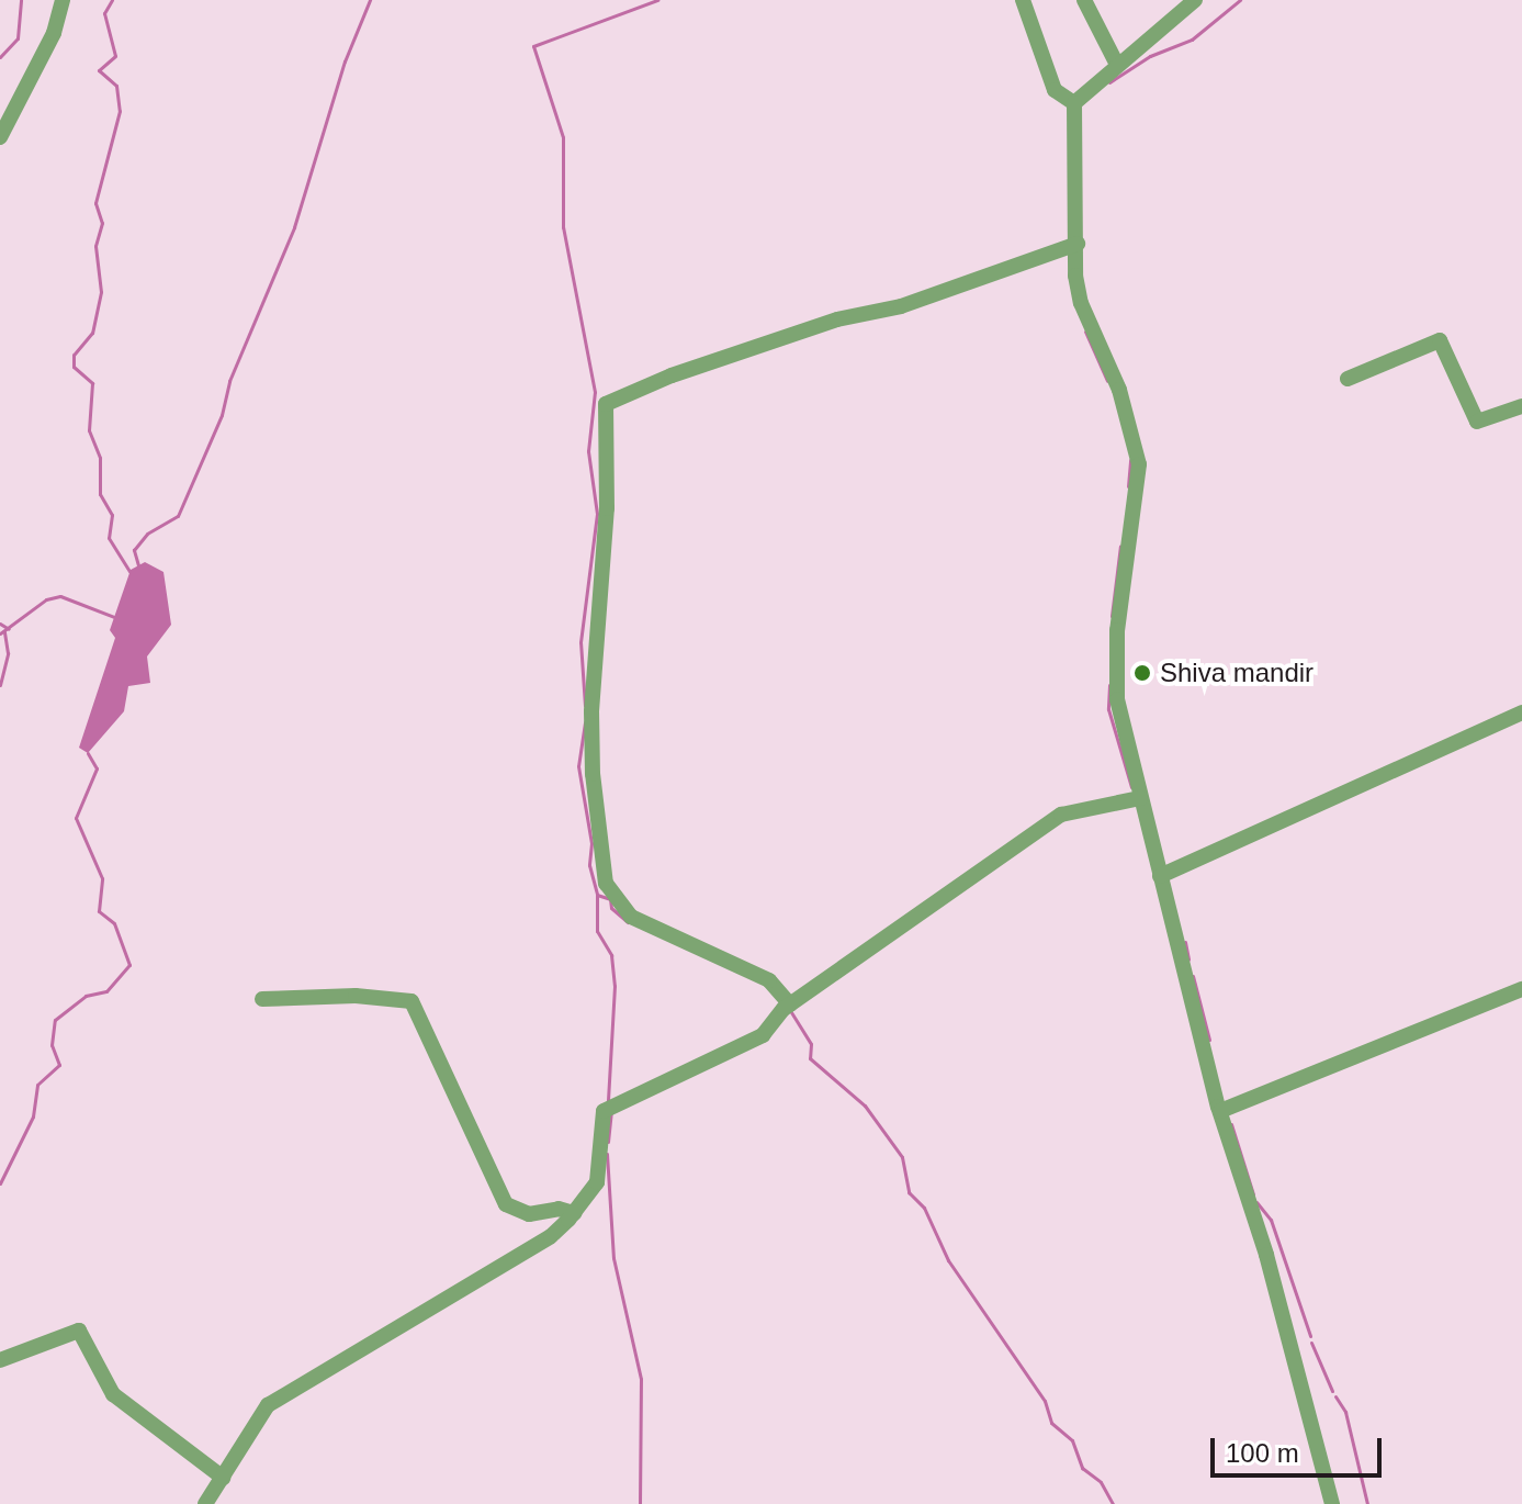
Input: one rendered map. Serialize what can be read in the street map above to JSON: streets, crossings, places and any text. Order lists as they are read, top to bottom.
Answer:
{
  "places": ["Shiva mandir"],
  "scale_bar": "100 m"
}
